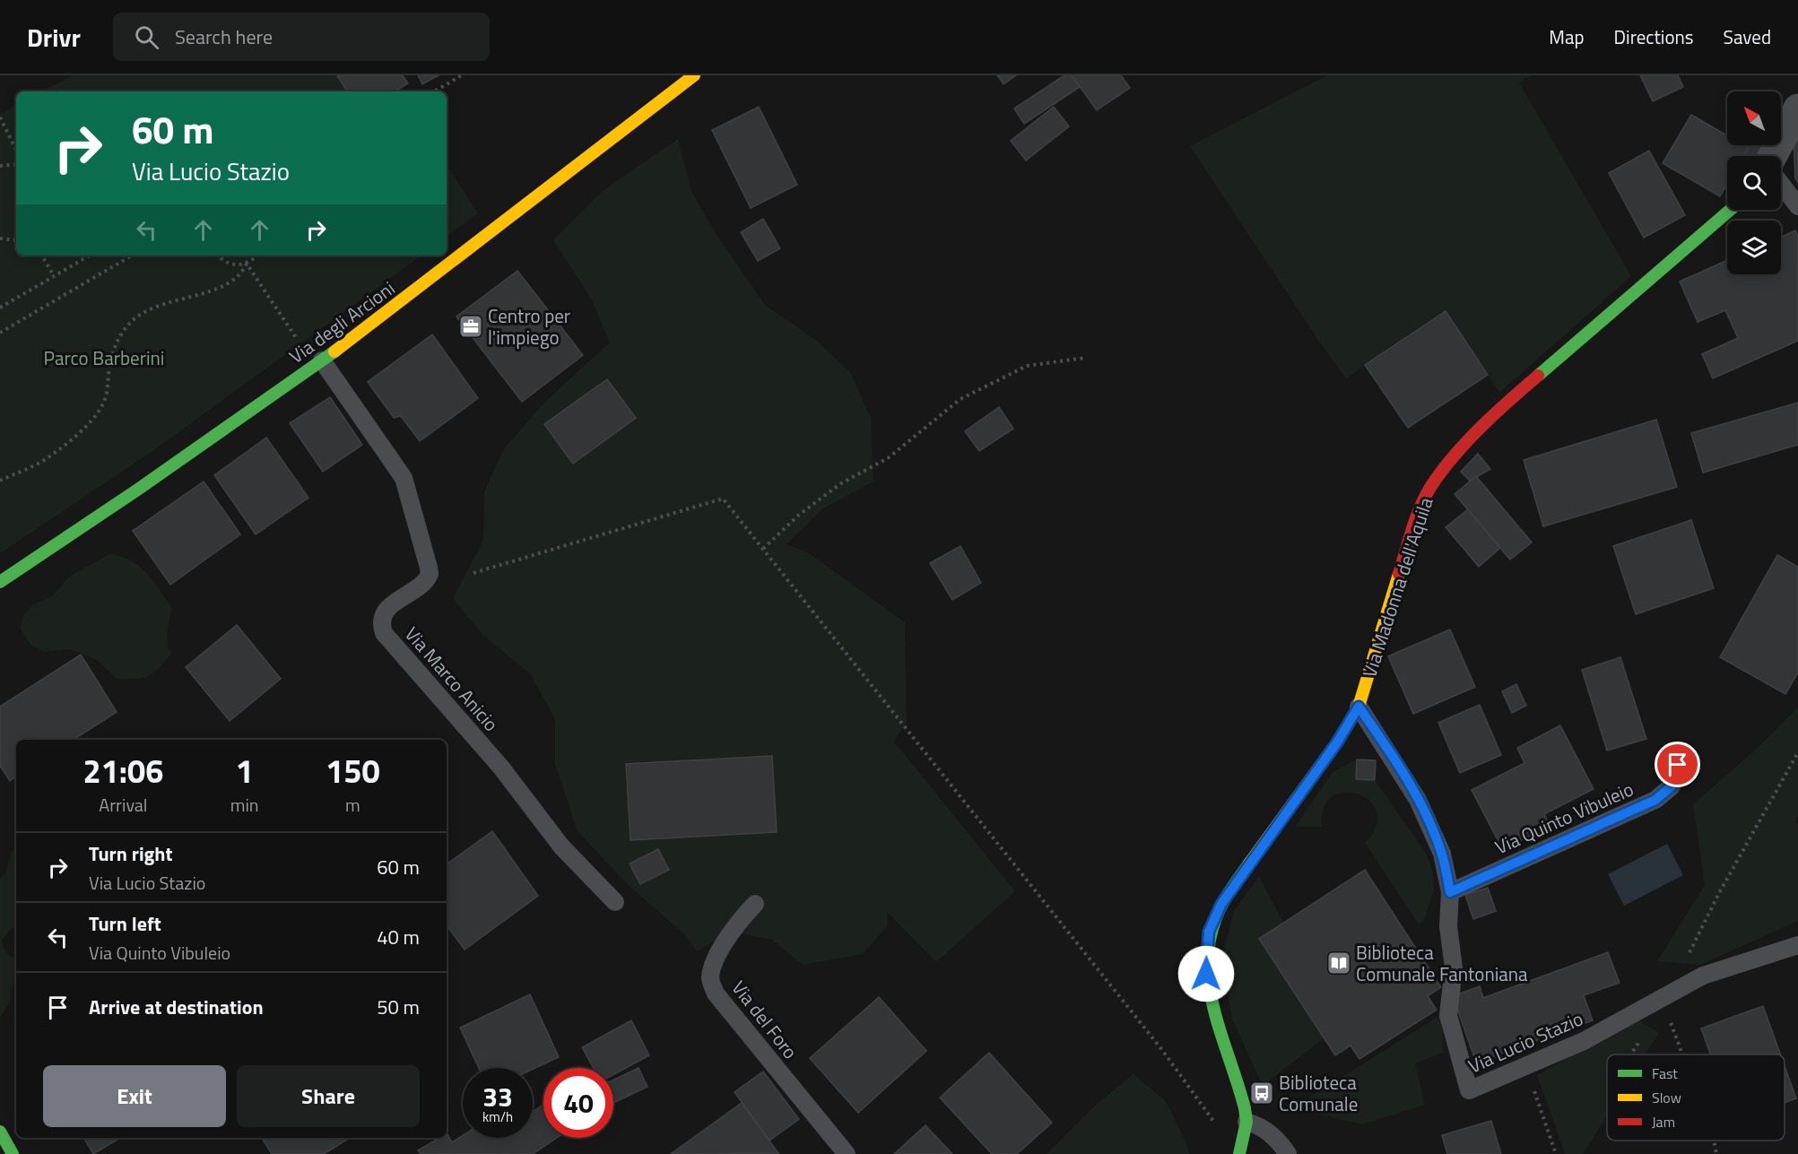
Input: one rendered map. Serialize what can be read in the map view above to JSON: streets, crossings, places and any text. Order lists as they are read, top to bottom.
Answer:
{
  "streets": {
    "street": ["Via degli Arcioni", "Via Madonna dell'Aquila"],
    "lane": [
      "Via Marco Anicio",
      "Via Quinto Vibuleio",
      "Via del Foro",
      "Via Lucio Stazio"
    ]
  },
  "crossings": [
    ["Via degli Arcioni", "Via Marco Anicio"],
    ["Via Madonna dell'Aquila", "Via Lucio Stazio"],
    ["Via Quinto Vibuleio", "Via Lucio Stazio"]
  ],
  "parks": ["Parco Barberini"],
  "places": {
    "office": ["Centro per l'impiego"],
    "library": ["Biblioteca Comunale Fantoniana"],
    "bus stop": ["Biblioteca Comunale"]
  },
  "legend": ["Fast", "Slow", "Jam"],
  "north": "top left",
  "page": {
    "header": "Drivr",
    "search": "Search here",
    "nav": ["Map", "Directions", "Saved"],
    "turn": ["60 m", "Via Lucio Stazio"],
    "eta": [
      "21:06",
      "Arrival",
      "1",
      "min",
      "150",
      "m"
    ],
    "list": [
      {
        "name": "Turn right",
        "note": "Via Lucio Stazio",
        "value": "60 m"
      },
      {
        "name": "Turn left",
        "note": "Via Quinto Vibuleio",
        "value": "40 m"
      },
      {
        "name": "Arrive at destination",
        "value": "50 m"
      }
    ],
    "buttons": ["Exit", "Share"],
    "speed": "33 km/h",
    "limit": "40"
  }
}
